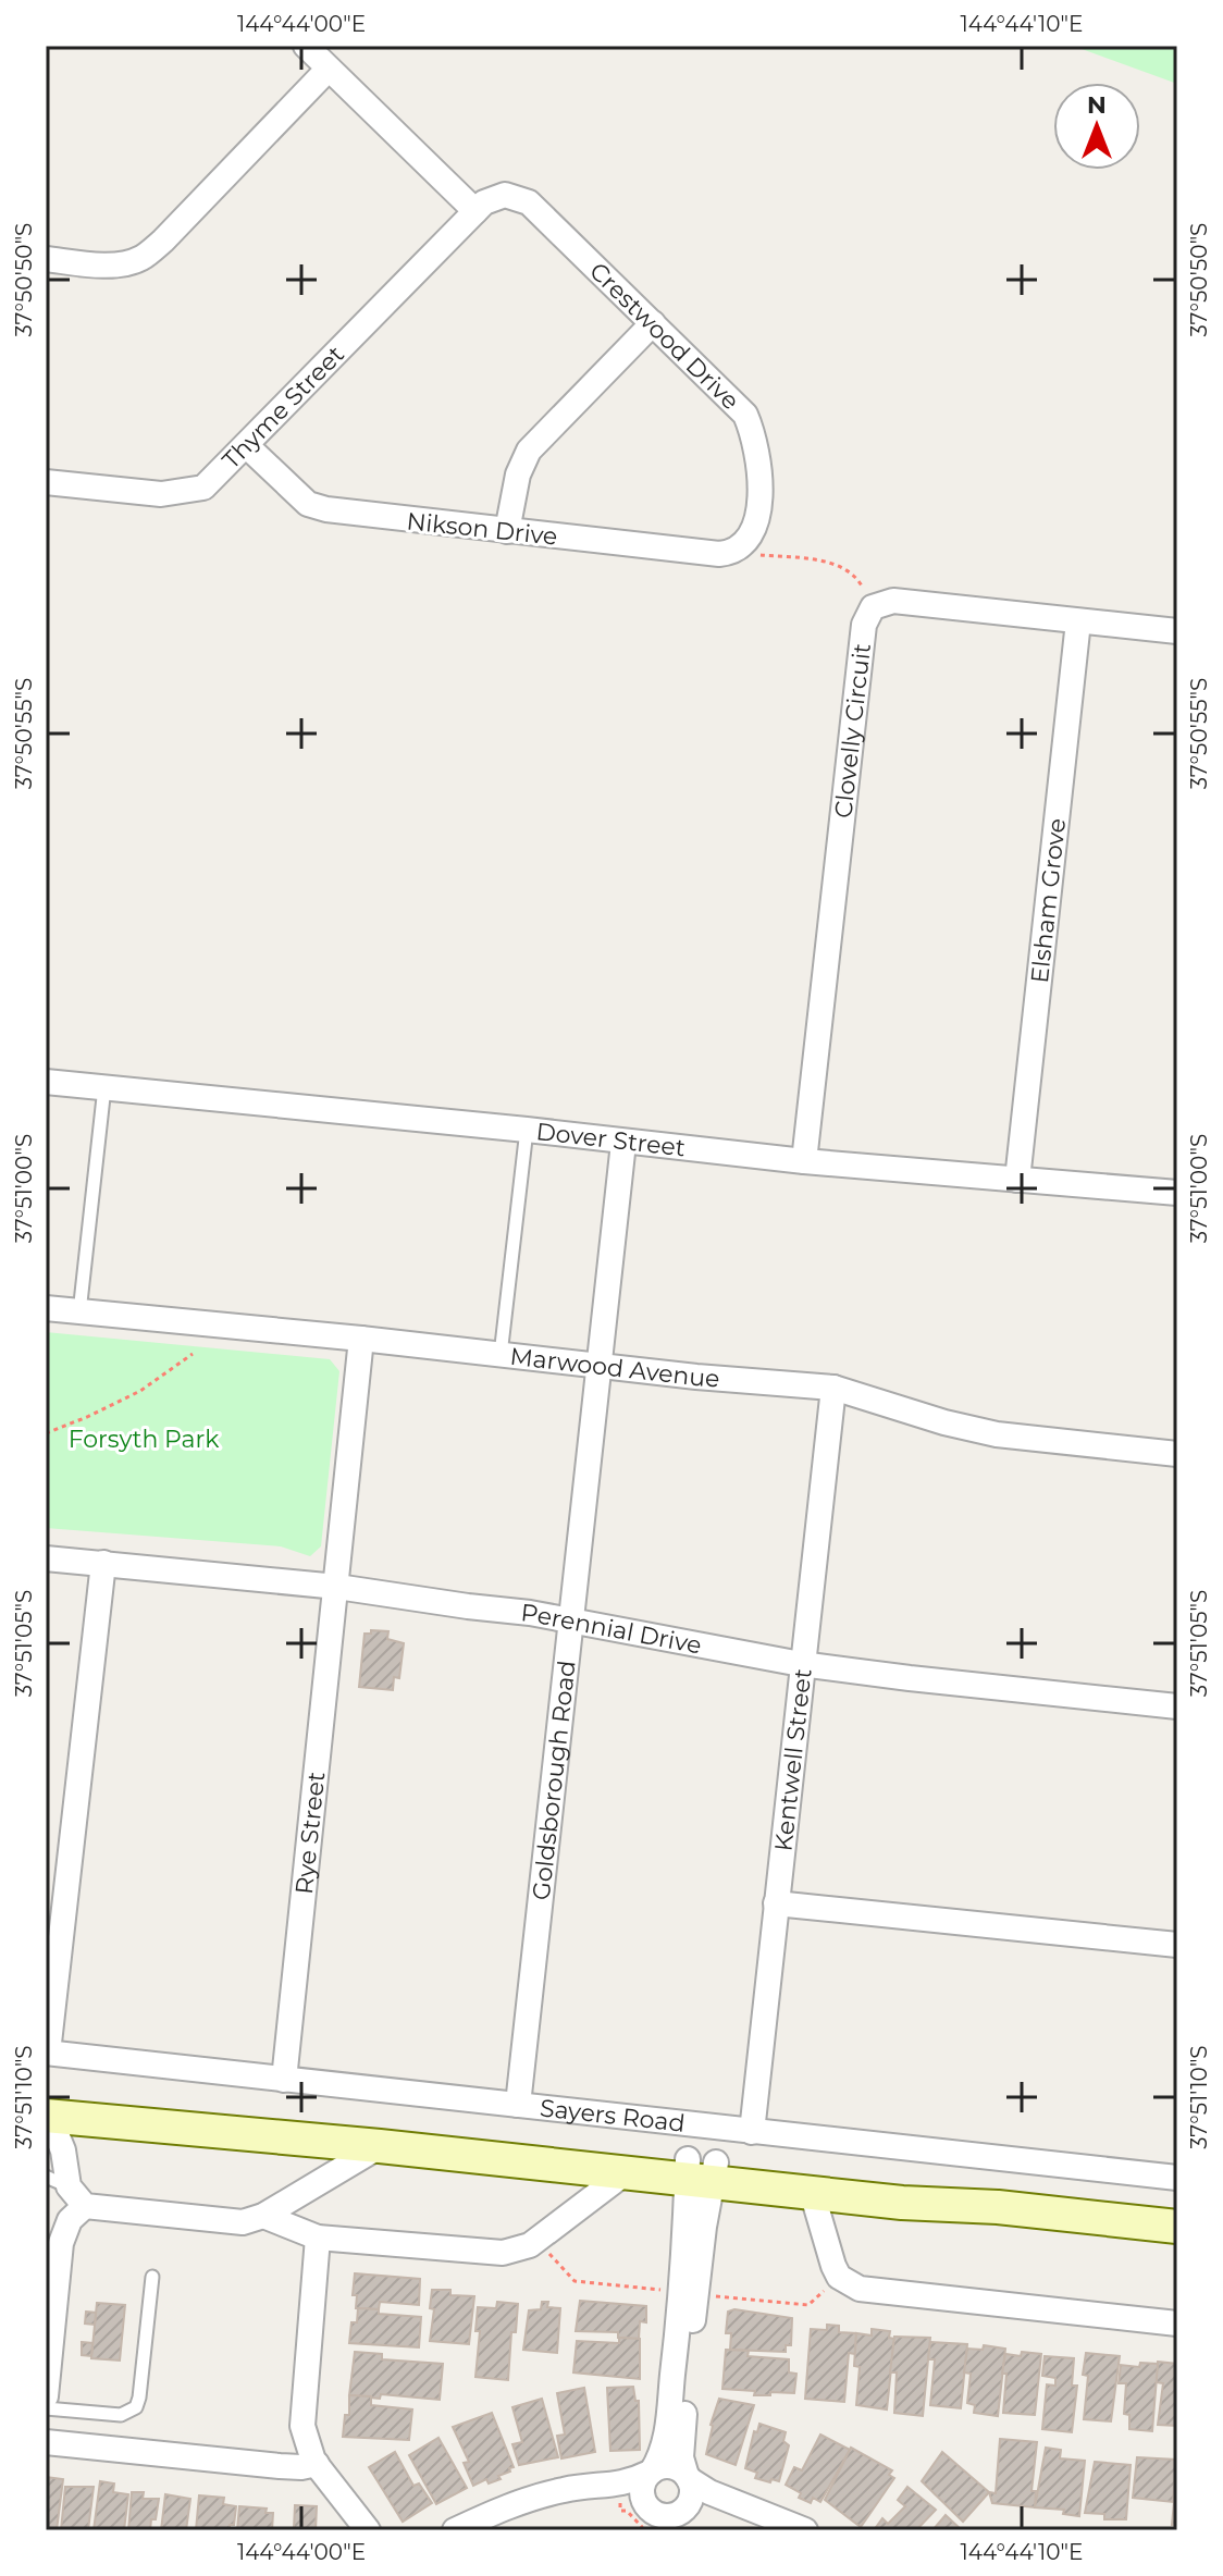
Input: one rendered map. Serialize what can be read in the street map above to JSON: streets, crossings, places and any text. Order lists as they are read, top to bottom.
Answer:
{
  "streets": {
    "main road": ["Sayers Road"],
    "street": [
      "Crestwood Drive",
      "Thyme Street",
      "Nikson Drive",
      "Clovelly Circuit",
      "Elsham Grove",
      "Dover Street",
      "Marwood Avenue",
      "Perennial Drive",
      "Kentwell Street",
      "Goldsborough Road",
      "Rye Street"
    ]
  },
  "crossings": [
    ["Crestwood Drive", "Thyme Street"],
    ["Crestwood Drive", "Nikson Drive"],
    ["Thyme Street", "Nikson Drive"],
    ["Clovelly Circuit", "Dover Street"],
    ["Elsham Grove", "Dover Street"],
    ["Dover Street", "Goldsborough Road"],
    ["Marwood Avenue", "Kentwell Street"],
    ["Marwood Avenue", "Goldsborough Road"],
    ["Marwood Avenue", "Rye Street"],
    ["Perennial Drive", "Kentwell Street"],
    ["Perennial Drive", "Goldsborough Road"],
    ["Perennial Drive", "Rye Street"],
    ["Kentwell Street", "Sayers Road"],
    ["Goldsborough Road", "Sayers Road"],
    ["Rye Street", "Sayers Road"]
  ],
  "parks": ["Forsyth Park"],
  "north": "top",
  "coordinates": [
    "144°44'00\"E",
    "144°44'10\"E",
    "37°50'50\"S",
    "37°50'55\"S",
    "37°51'00\"S",
    "37°51'05\"S",
    "37°51'10\"S"
  ]
}
